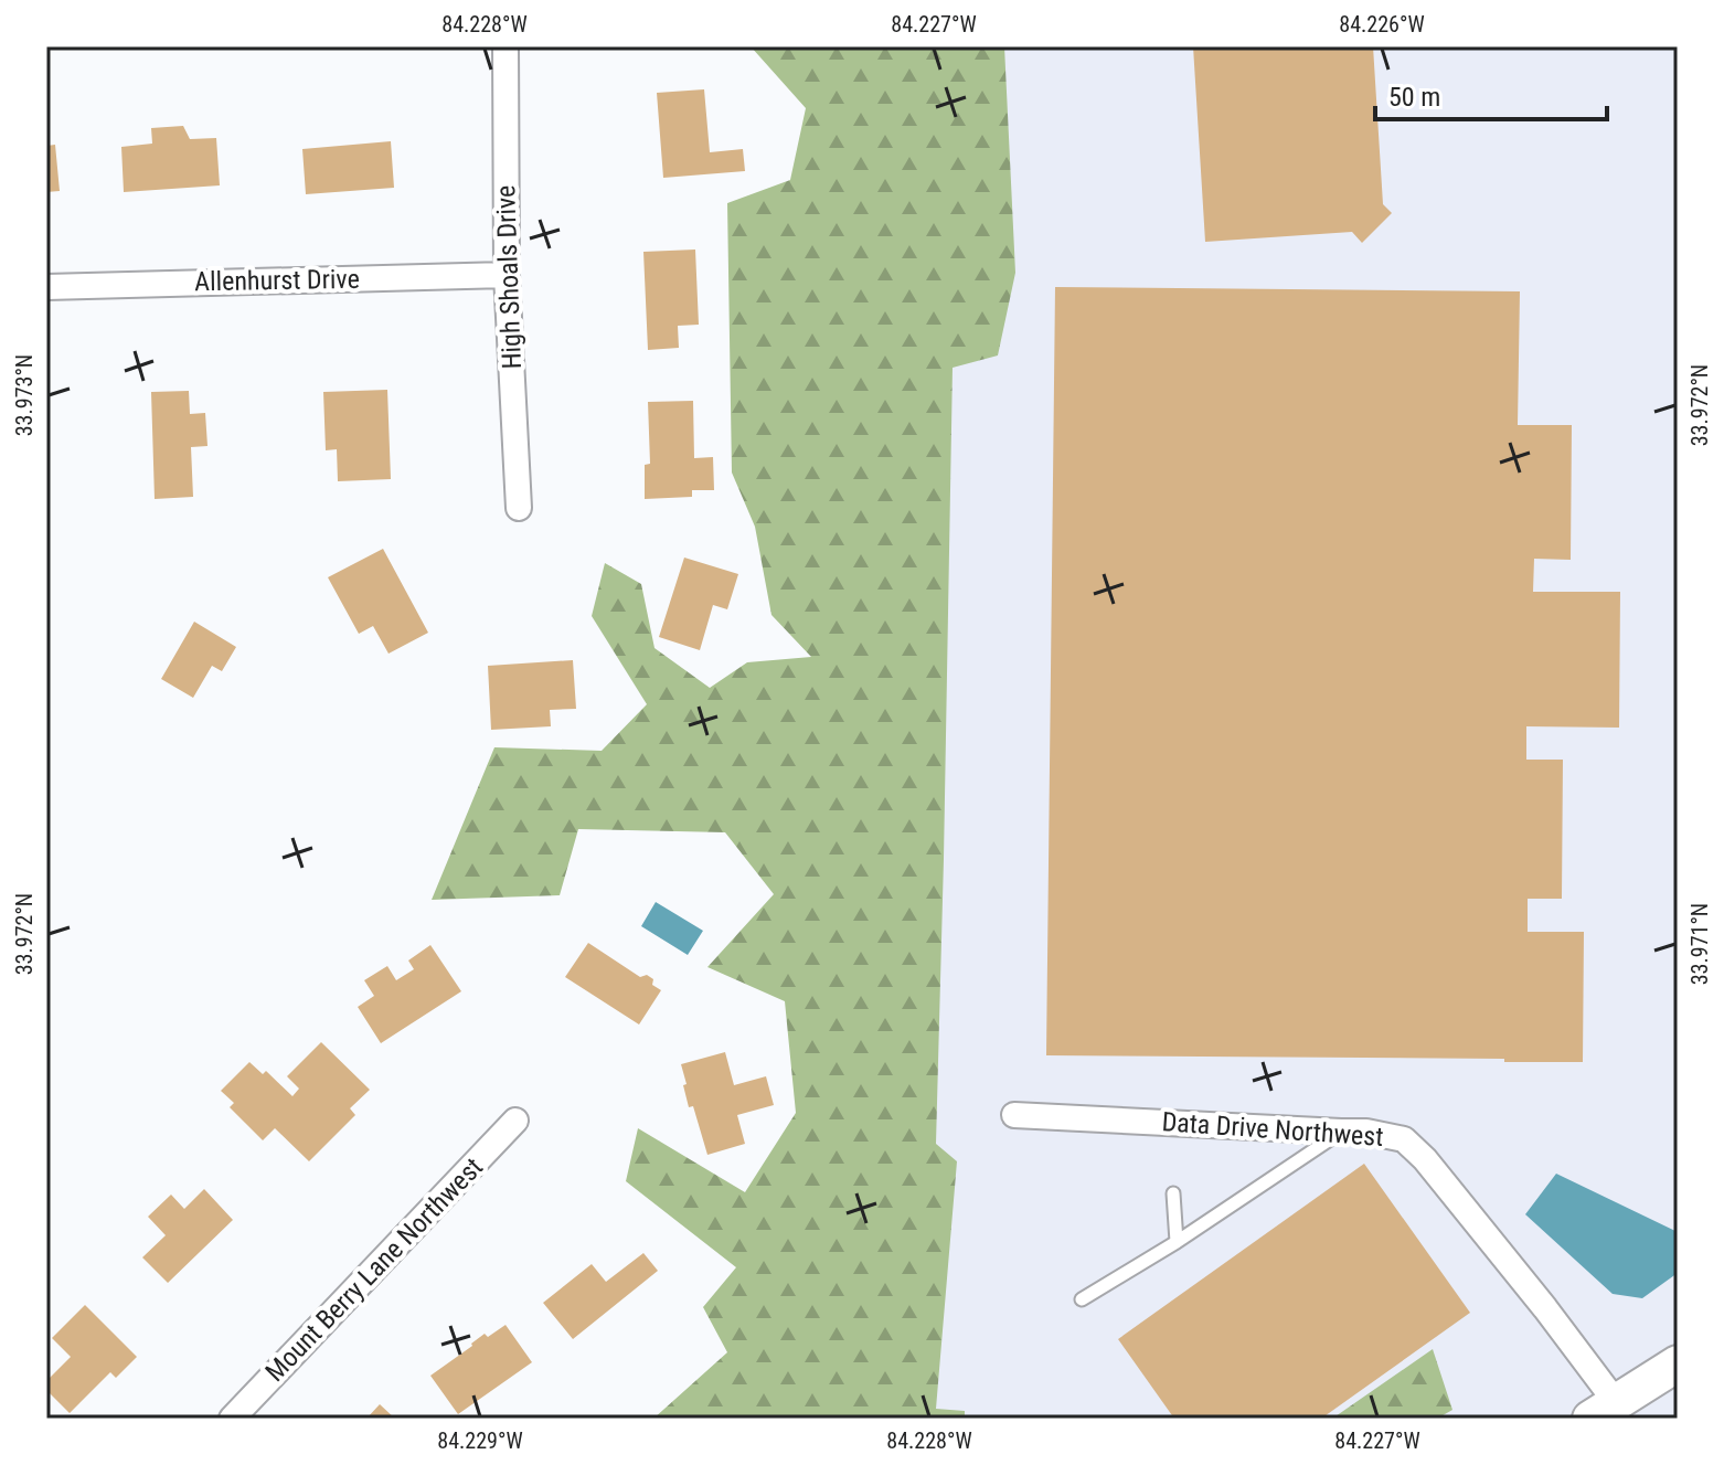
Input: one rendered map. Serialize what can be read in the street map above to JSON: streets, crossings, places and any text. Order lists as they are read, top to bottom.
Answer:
{
  "streets": {
    "street": [
      "High Shoals Drive",
      "Allenhurst Drive",
      "Data Drive Northwest",
      "Mount Berry Lane Northwest"
    ]
  },
  "crossings": [
    ["High Shoals Drive", "Allenhurst Drive"]
  ],
  "scale_bar": "50 m",
  "coordinates": [
    "84.228°W",
    "84.227°W",
    "84.226°W",
    "33.973°N",
    "33.972°N",
    "33.971°N",
    "84.229°W"
  ]
}
